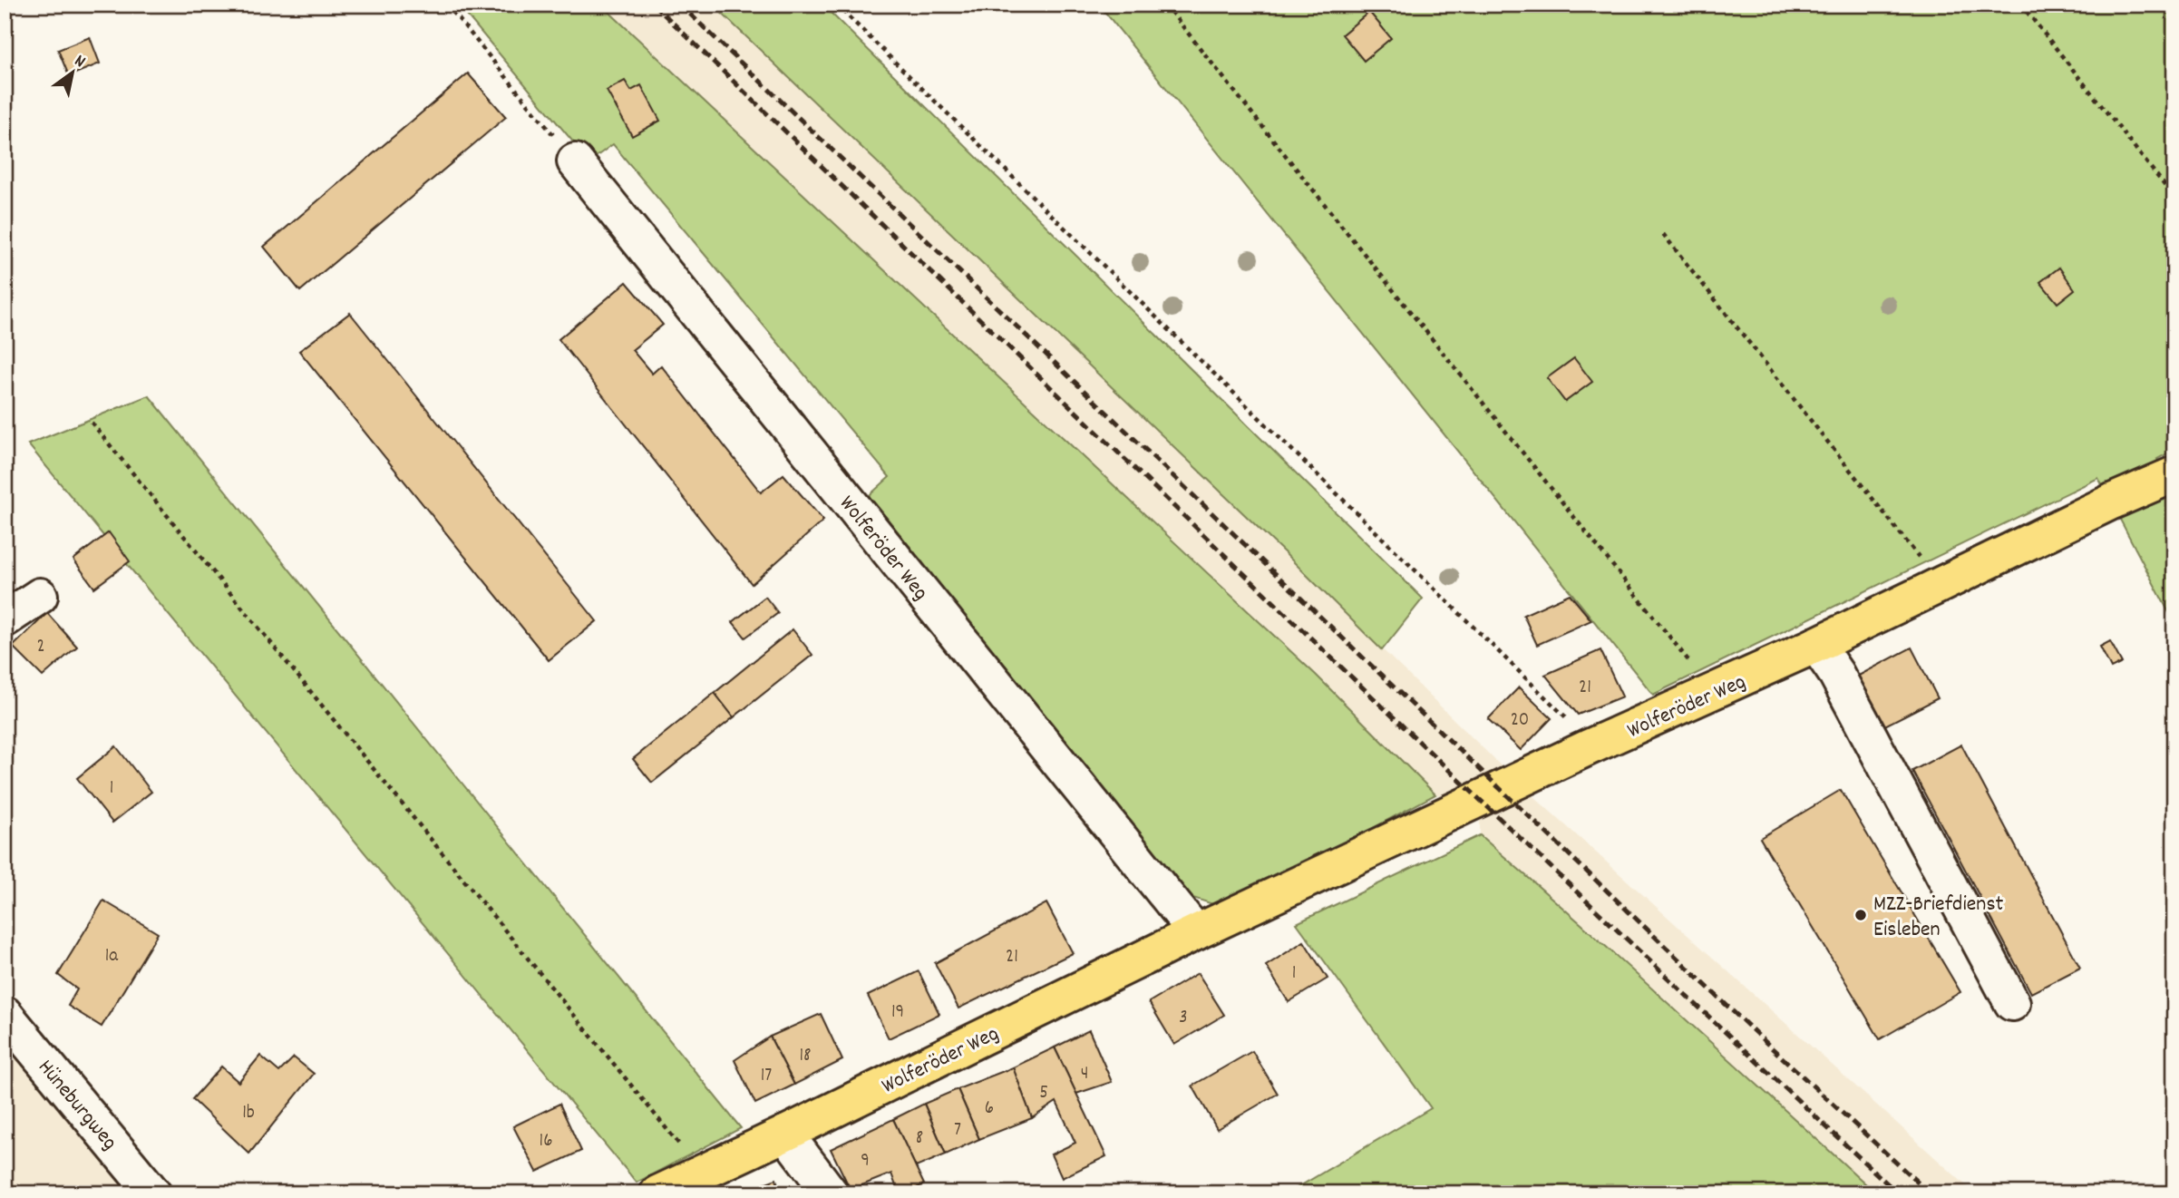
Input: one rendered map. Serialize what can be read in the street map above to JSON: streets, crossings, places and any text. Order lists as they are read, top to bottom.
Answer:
{
  "streets": {
    "main road": ["Wolferöder Weg"],
    "street": ["Hüneburgweg"]
  },
  "places": ["MZZ-Briefdienst Eisleben"],
  "house_numbers": [
    "2",
    "21",
    "20",
    "1",
    "1a",
    "21",
    "1",
    "19",
    "3",
    "18",
    "4",
    "17",
    "5",
    "6",
    "1b",
    "7",
    "8",
    "16",
    "9"
  ],
  "north": "top right"
}
